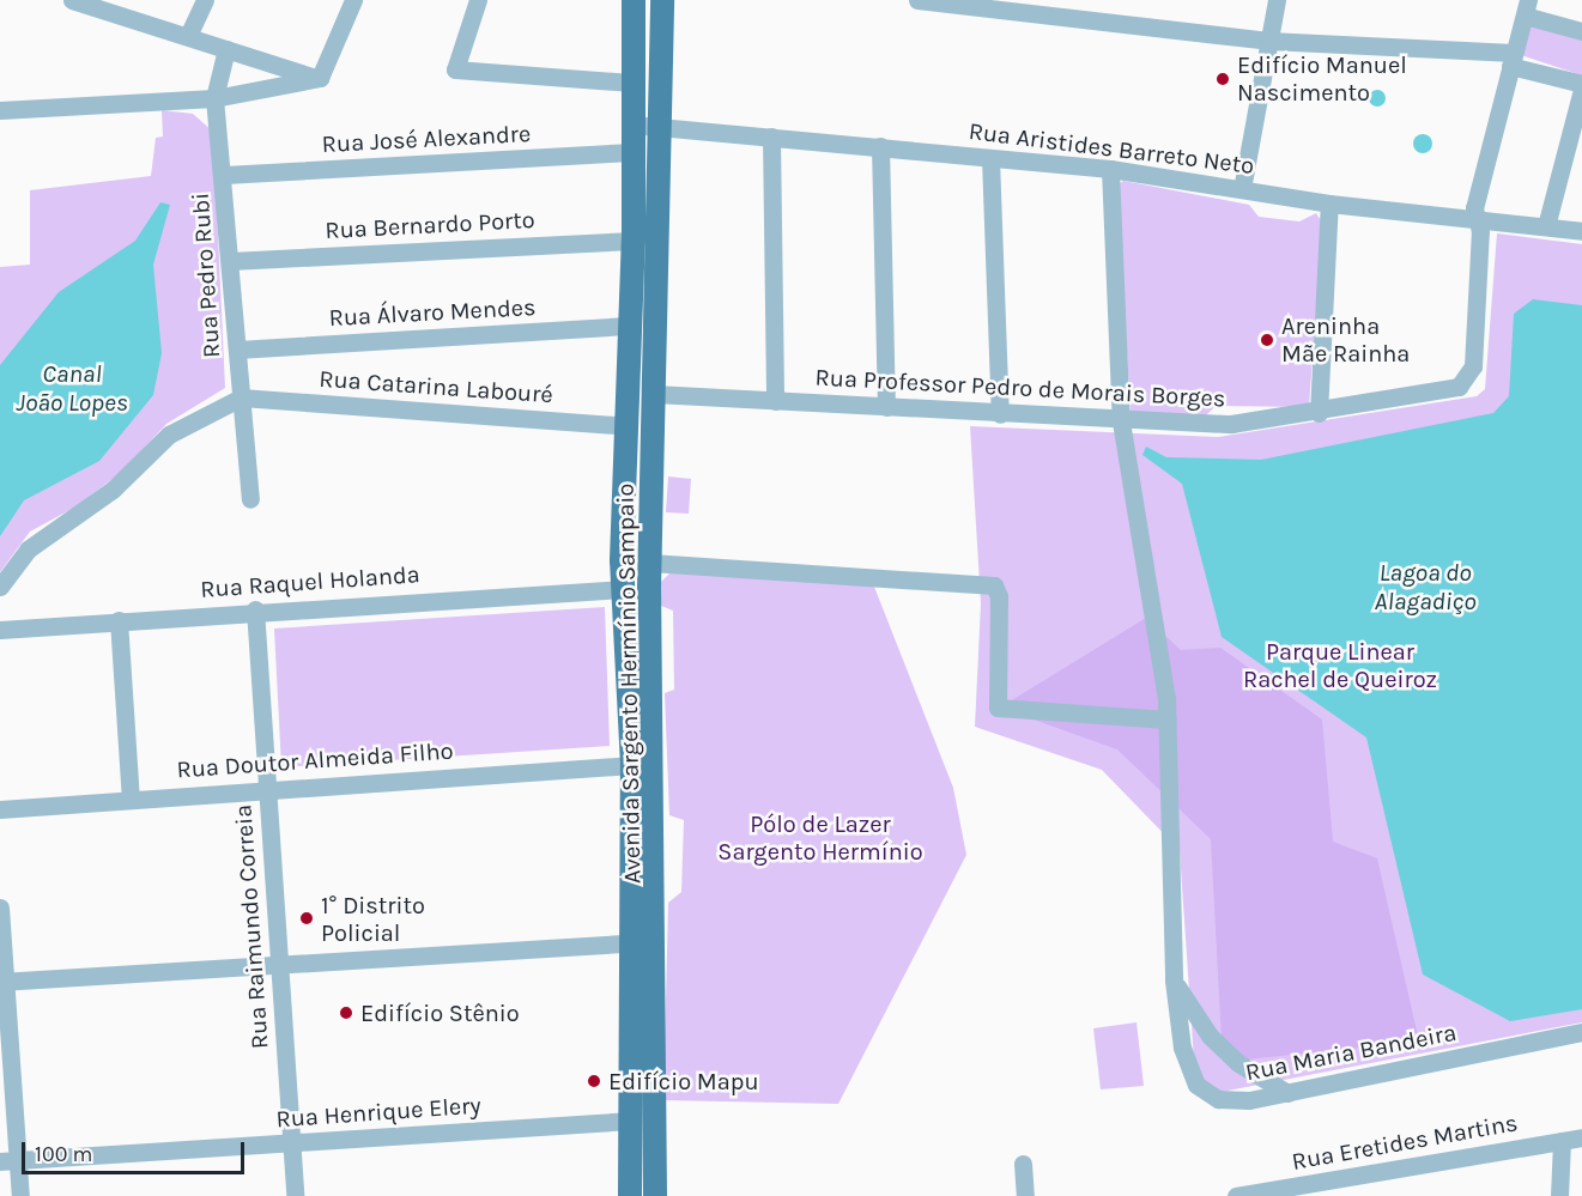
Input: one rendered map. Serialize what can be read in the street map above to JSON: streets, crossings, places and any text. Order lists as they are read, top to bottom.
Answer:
{
  "streets": {
    "main road": ["Avenida Sargento Hermínio Sampaio"],
    "street": [
      "Rua José Alexandre",
      "Rua Aristides Barreto Neto",
      "Rua Bernardo Porto",
      "Rua Pedro Rubi",
      "Rua Álvaro Mendes",
      "Rua Catarina Labouré",
      "Rua Professor Pedro de Morais Borges",
      "Rua Raquel Holanda",
      "Rua Doutor Almeida Filho",
      "Rua Raimundo Correia",
      "Rua Maria Bandeira",
      "Rua Henrique Elery",
      "Rua Eretides Martins"
    ]
  },
  "crossings": [
    ["Rua José Alexandre", "Rua Pedro Rubi"],
    ["Rua José Alexandre", "Avenida Sargento Hermínio Sampaio"],
    ["Rua Aristides Barreto Neto", "Rua Professor Pedro de Morais Borges"],
    ["Rua Aristides Barreto Neto", "Avenida Sargento Hermínio Sampaio"],
    ["Rua Aristides Barreto Neto", "Rua Maria Bandeira"],
    ["Rua Bernardo Porto", "Rua Pedro Rubi"],
    ["Rua Bernardo Porto", "Avenida Sargento Hermínio Sampaio"],
    ["Rua Pedro Rubi", "Rua Álvaro Mendes"],
    ["Rua Pedro Rubi", "Rua Catarina Labouré"],
    ["Rua Álvaro Mendes", "Avenida Sargento Hermínio Sampaio"],
    ["Rua Catarina Labouré", "Avenida Sargento Hermínio Sampaio"],
    ["Rua Professor Pedro de Morais Borges", "Avenida Sargento Hermínio Sampaio"],
    ["Rua Professor Pedro de Morais Borges", "Rua Maria Bandeira"],
    ["Rua Raquel Holanda", "Avenida Sargento Hermínio Sampaio"],
    ["Rua Raquel Holanda", "Rua Raimundo Correia"],
    ["Avenida Sargento Hermínio Sampaio", "Rua Doutor Almeida Filho"],
    ["Avenida Sargento Hermínio Sampaio", "Rua Henrique Elery"],
    ["Rua Doutor Almeida Filho", "Rua Raimundo Correia"],
    ["Rua Raimundo Correia", "Rua Henrique Elery"]
  ],
  "water": ["Canal João Lopes", "Lagoa do Alagadiço"],
  "parks": ["Parque Linear Rachel de Queiroz", "Pólo de Lazer Sargento Hermínio"],
  "places": [
    "Edifício Manuel Nascimento",
    "Areninha Mãe Rainha",
    "1° Distrito Policial",
    "Edifício Stênio",
    "Edifício Mapu"
  ],
  "scale_bar": "100 m"
}
